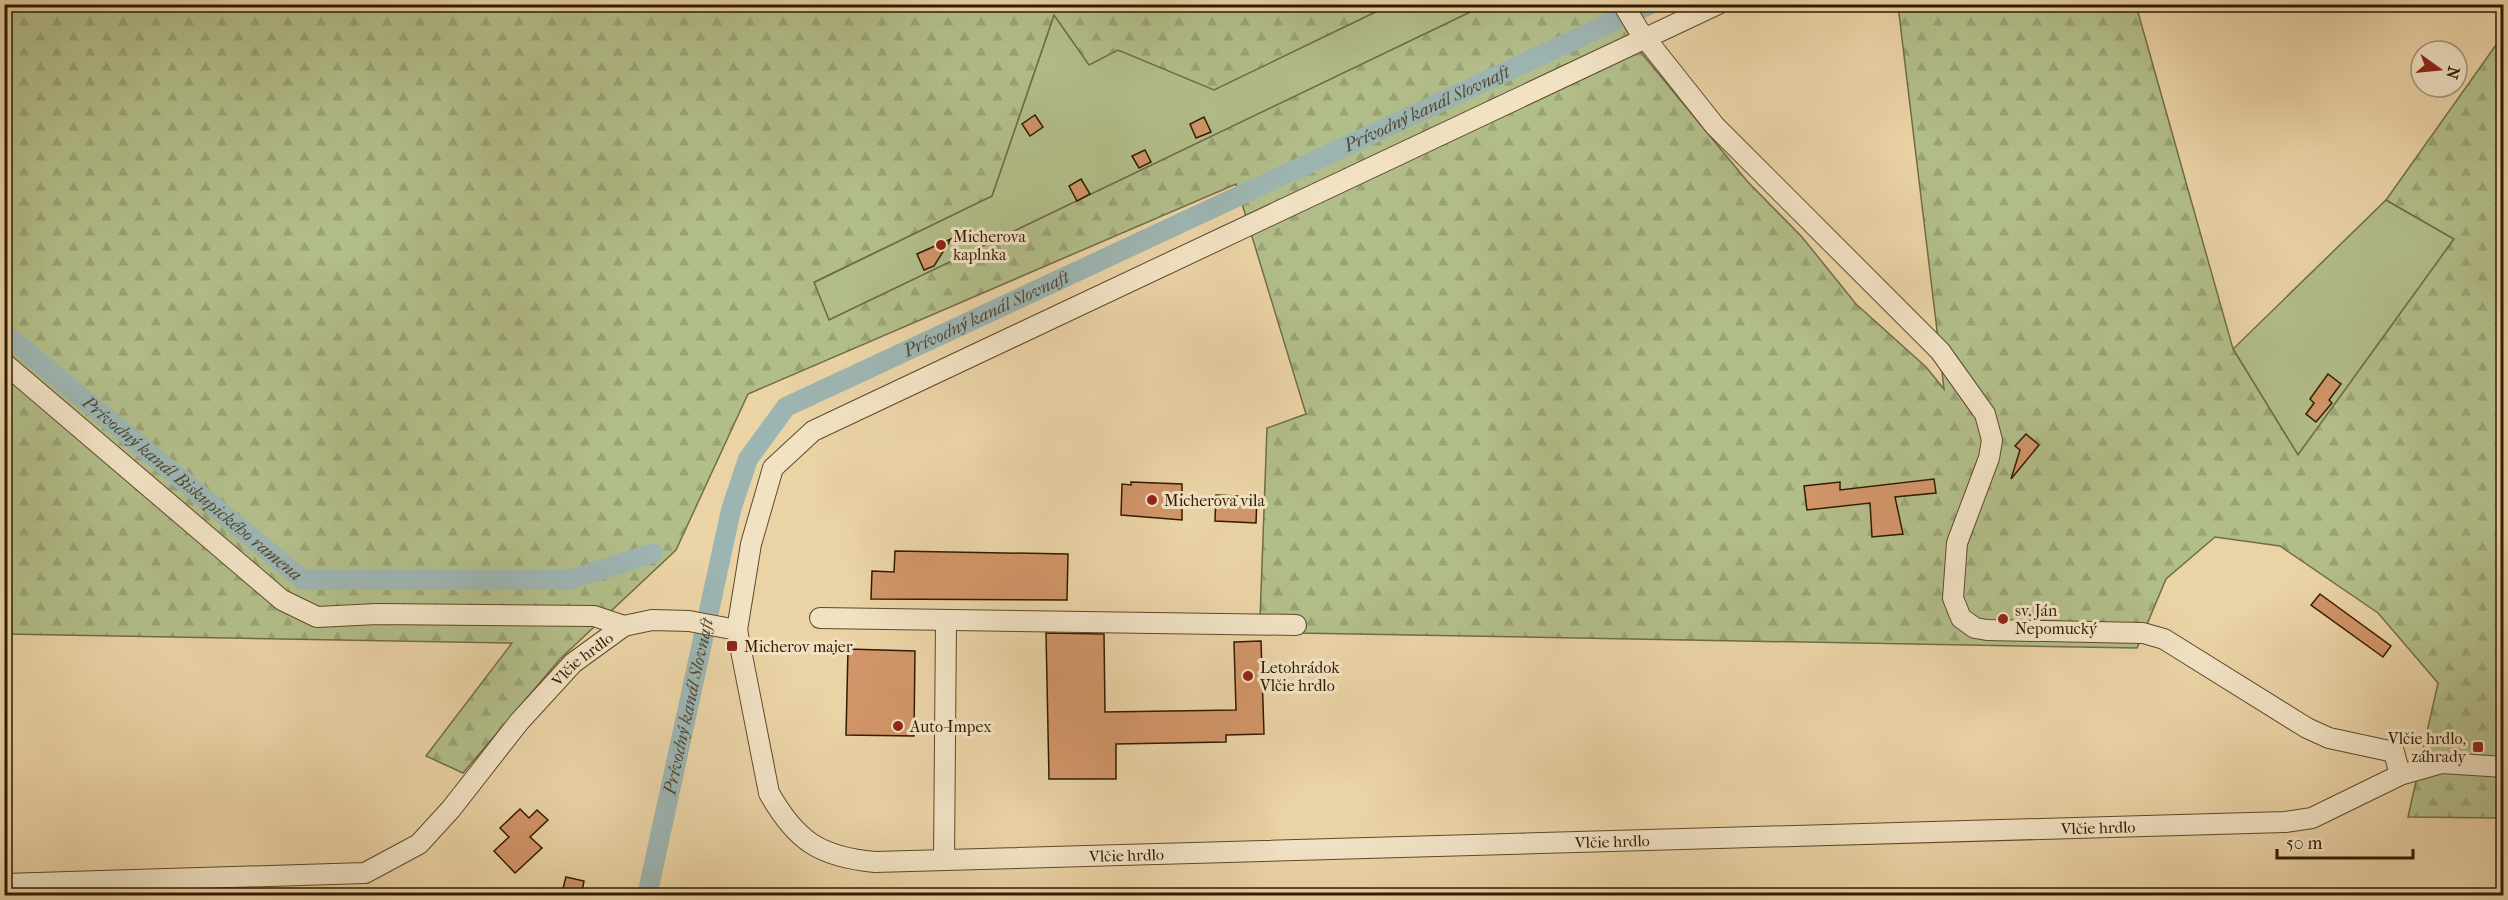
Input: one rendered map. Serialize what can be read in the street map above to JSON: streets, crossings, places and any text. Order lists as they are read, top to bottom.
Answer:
{
  "streets": {
    "street": ["Vlčie hrdlo"]
  },
  "water": ["Prívodný kanál Slovnaft", "Prívodný kanál Biskupického ramena"],
  "places": {
    "other": [
      "Micherova kaplnka",
      "Micherova vila",
      "sv. Ján Nepomucký",
      "Letohrádok Vlčie hrdlo",
      "Auto-Impex"
    ],
    "transit": ["Micherov majer", "Vlčie hrdlo, záhrady"]
  },
  "scale_bar": "50 m",
  "north": "right"
}
